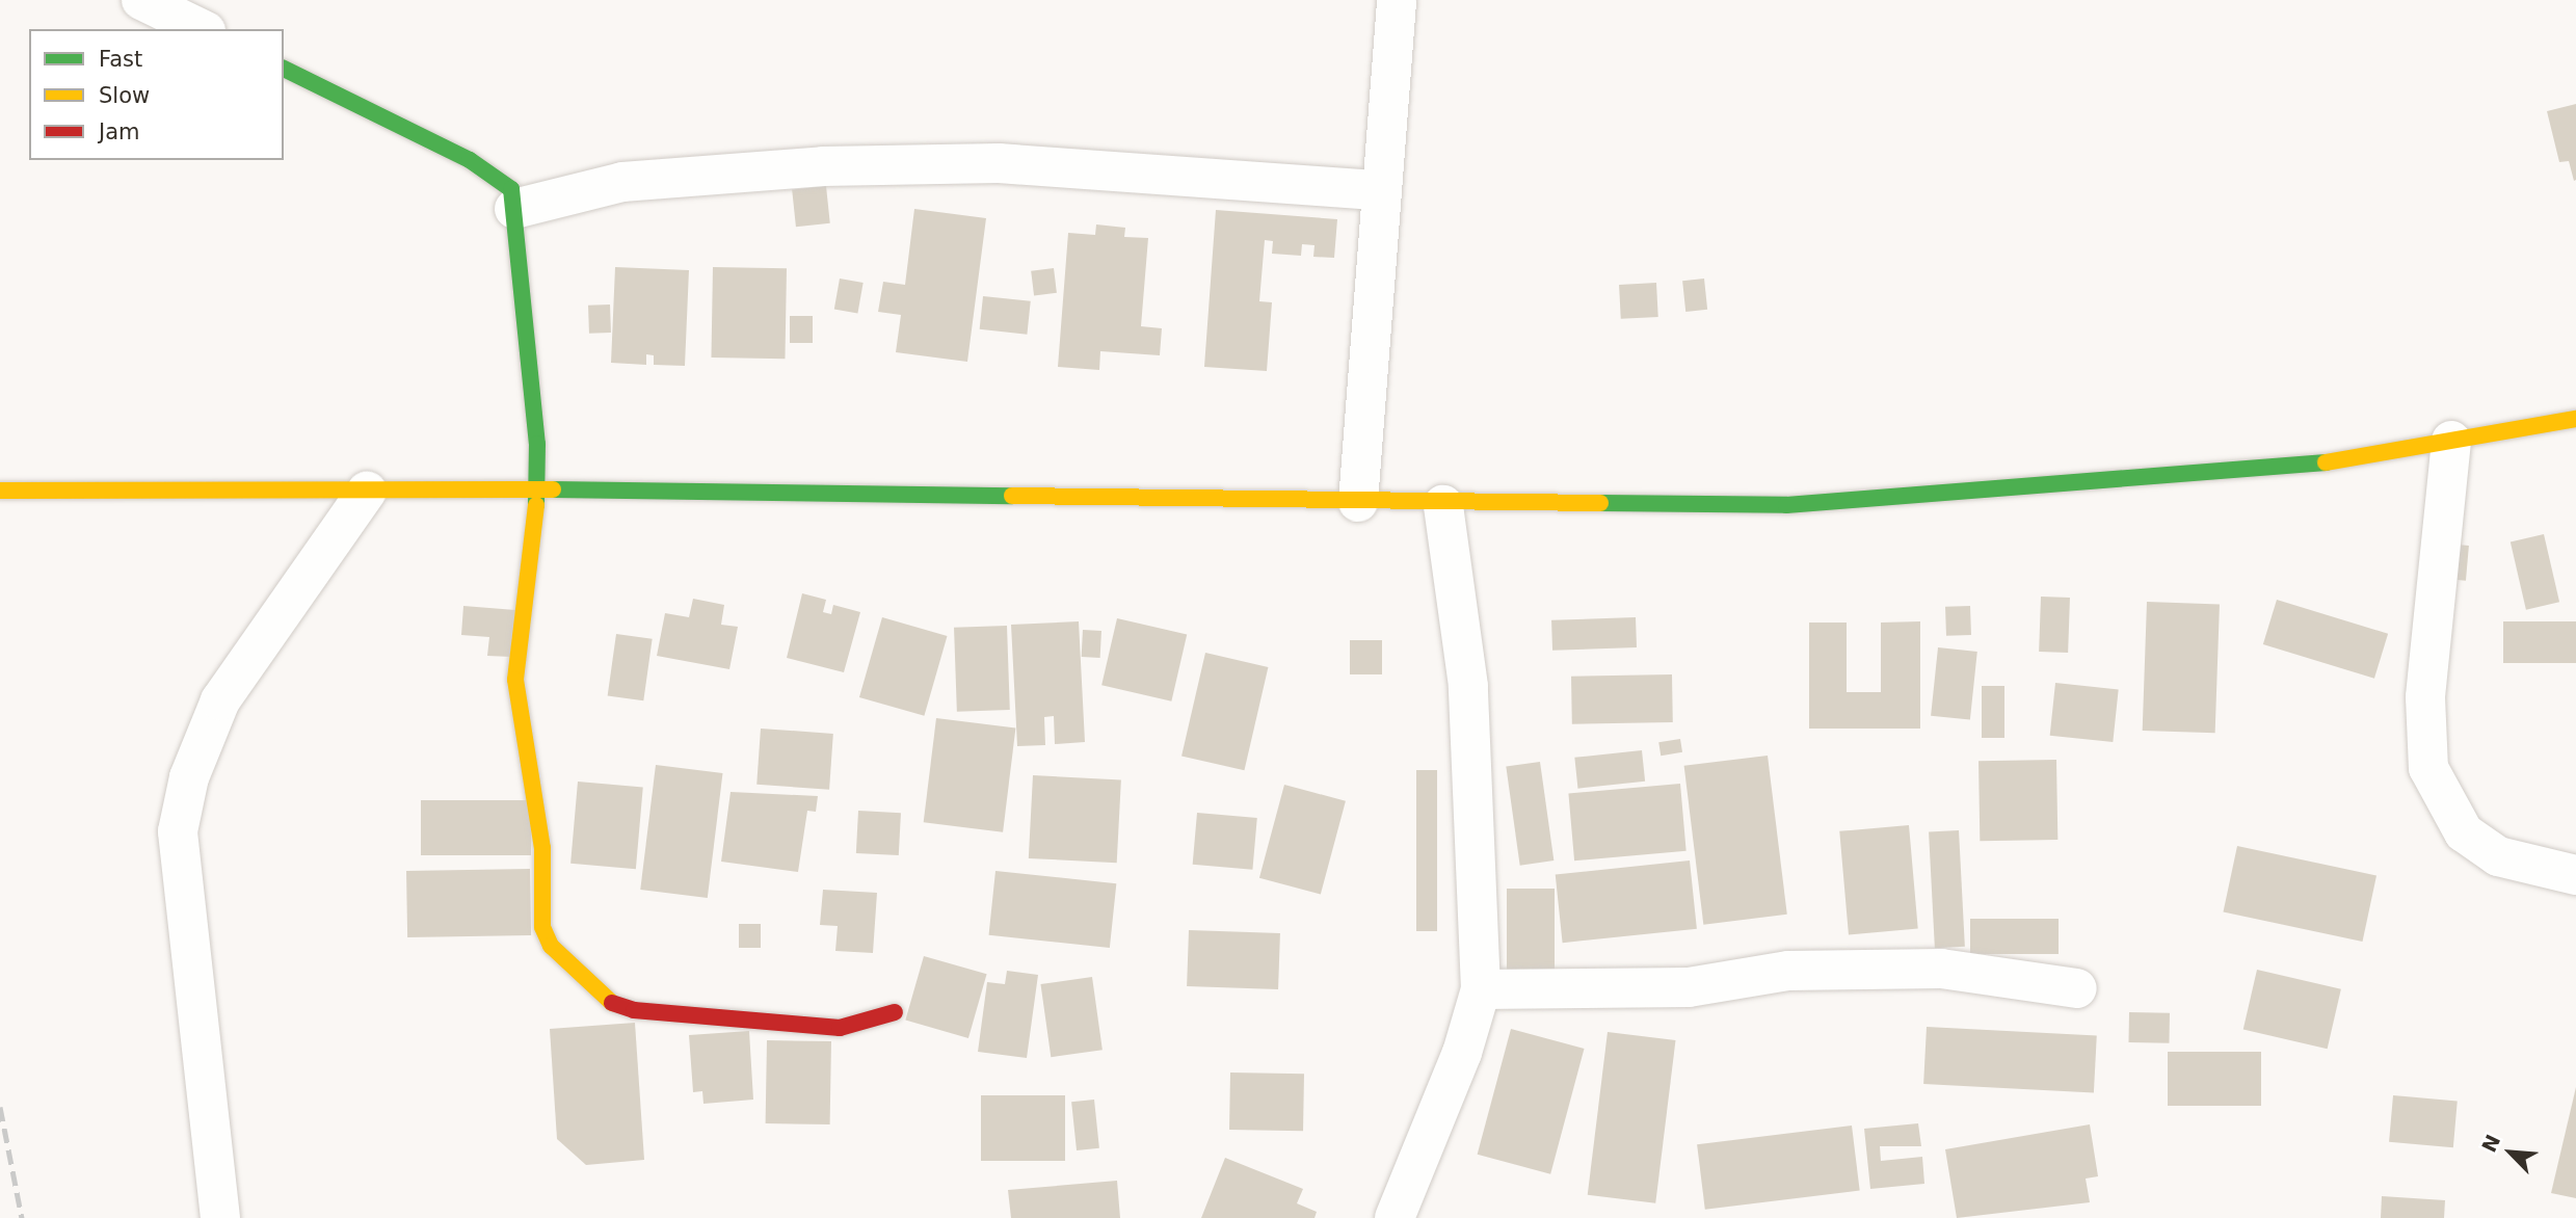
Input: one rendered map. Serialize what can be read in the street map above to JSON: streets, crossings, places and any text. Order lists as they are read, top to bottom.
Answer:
{
  "legend": ["Fast", "Slow", "Jam"],
  "north": "top left"
}
